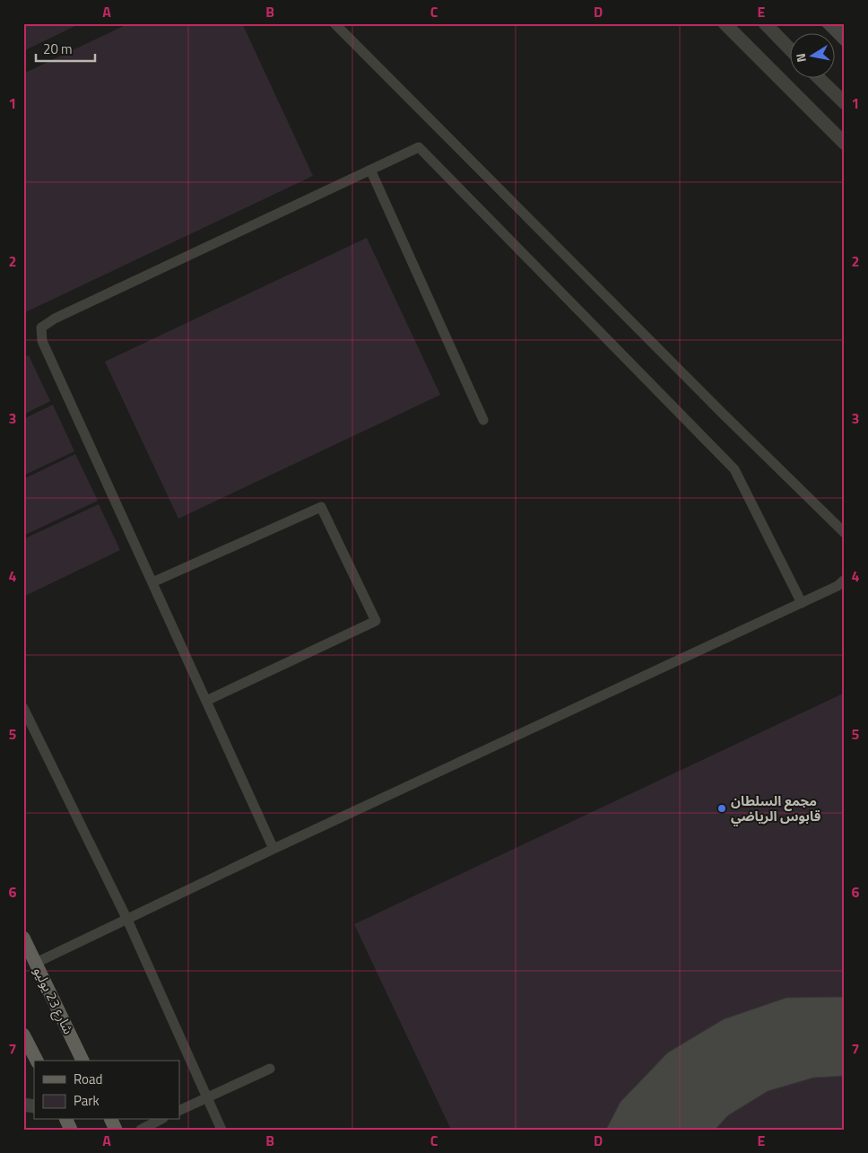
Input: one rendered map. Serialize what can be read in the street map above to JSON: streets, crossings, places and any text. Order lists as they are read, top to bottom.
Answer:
{
  "streets": {
    "main road": ["شارع 23 يوليو"]
  },
  "places": ["مجمع السلطان قابوس الرياضي"],
  "legend": ["Road", "Park"],
  "scale_bar": "20 m",
  "north": "left",
  "grid": {
    "columns": [
      "A",
      "B",
      "C",
      "D",
      "E"
    ],
    "rows": [
      "1",
      "2",
      "3",
      "4",
      "5",
      "6",
      "7"
    ]
  }
}
